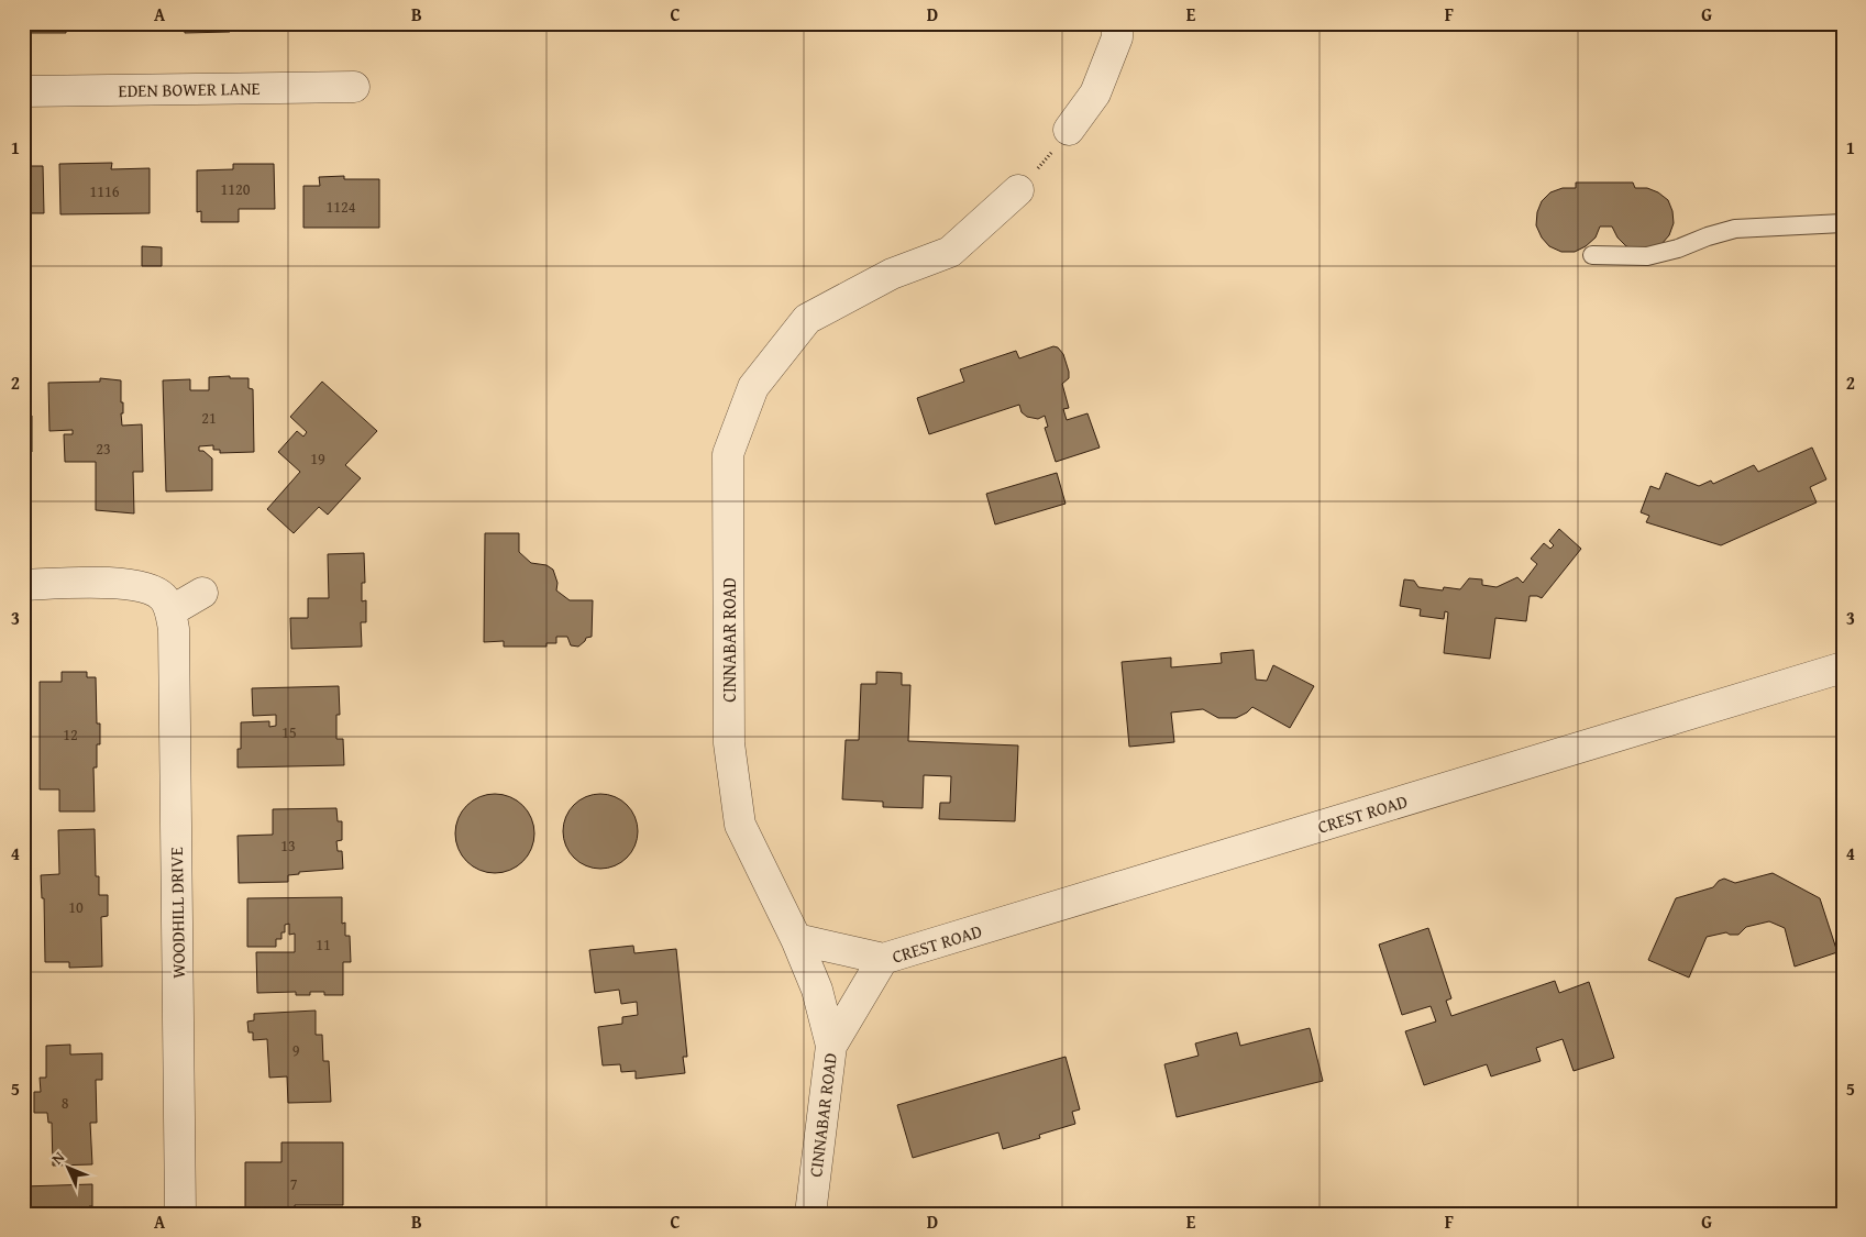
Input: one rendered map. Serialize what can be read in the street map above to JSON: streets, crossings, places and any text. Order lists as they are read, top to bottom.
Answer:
{
  "streets": {
    "street": [
      "EDEN BOWER LANE",
      "CINNABAR ROAD",
      "CREST ROAD",
      "WOODHILL DRIVE"
    ]
  },
  "crossings": [
    ["CINNABAR ROAD", "CREST ROAD"]
  ],
  "house_numbers": [
    "1120",
    "1116",
    "1124",
    "21",
    "23",
    "19",
    "15",
    "12",
    "13",
    "10",
    "11",
    "9",
    "8",
    "7"
  ],
  "north": "top left",
  "grid": {
    "columns": [
      "A",
      "B",
      "C",
      "D",
      "E",
      "F",
      "G"
    ],
    "rows": [
      "1",
      "2",
      "3",
      "4",
      "5"
    ]
  }
}
